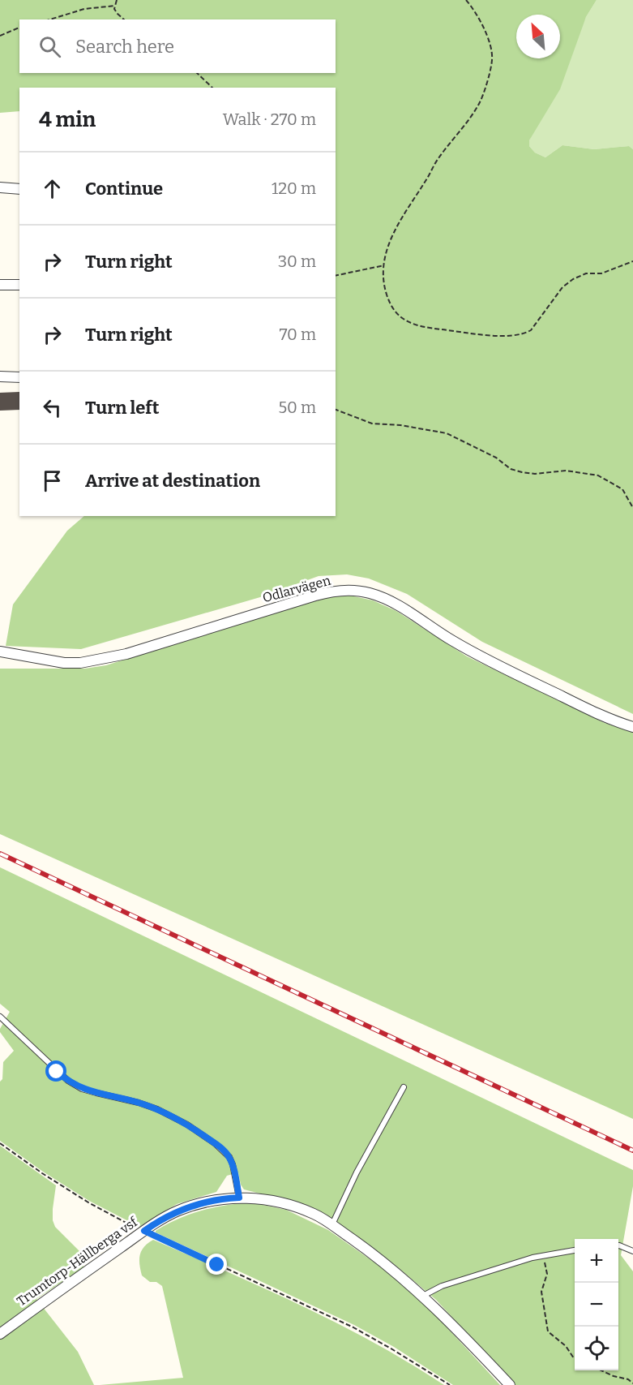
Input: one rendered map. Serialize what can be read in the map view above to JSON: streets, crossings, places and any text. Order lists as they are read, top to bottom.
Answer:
{
  "streets": {
    "street": ["Odlarvägen", "Trumtorp-Hällberga vsf"]
  },
  "north": "top left",
  "page": {
    "search": "Search here",
    "heading": ["4 min", "Walk · 270 m"],
    "list": [
      ["Continue", "120 m"],
      ["Turn right", "30 m"],
      ["Turn right", "70 m"],
      ["Turn left", "50 m"],
      "Arrive at destination"
    ],
    "map_buttons": ["+", "−"]
  }
}
